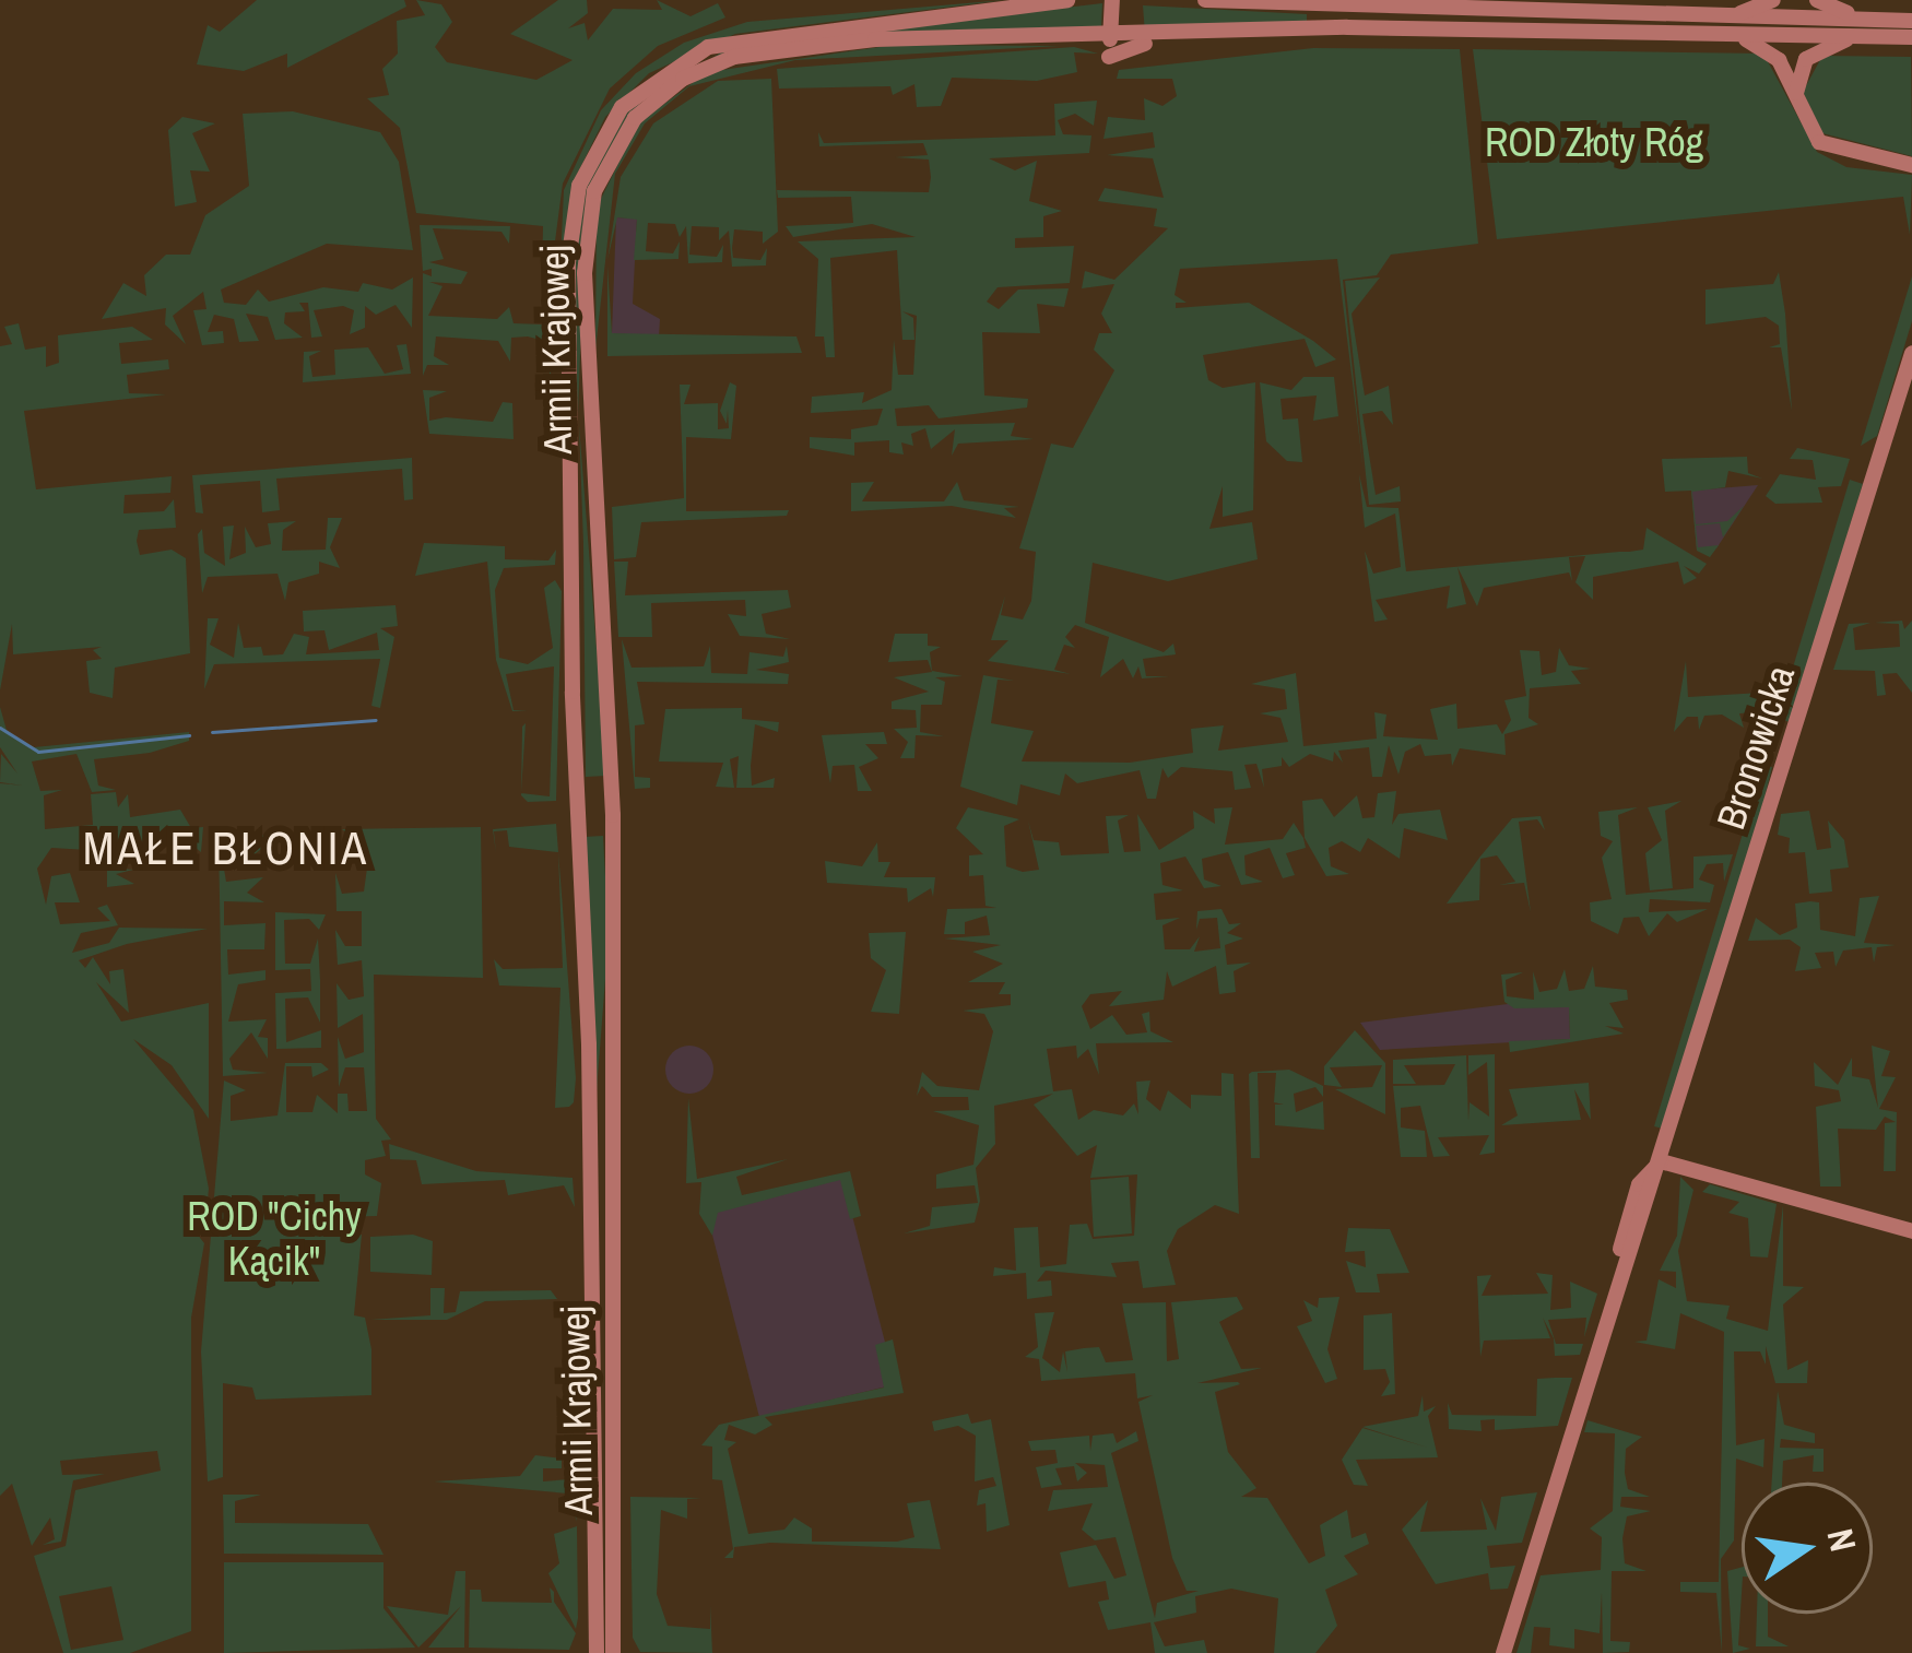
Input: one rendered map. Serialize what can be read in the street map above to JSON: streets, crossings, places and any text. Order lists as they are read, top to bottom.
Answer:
{
  "streets": {
    "main road": ["Armii Krajowej", "Bronowicka"]
  },
  "districts": ["MAŁE BŁONIA"],
  "parks": ["ROD Złoty Róg", "ROD \"Cichy Kącik\""],
  "north": "right"
}
